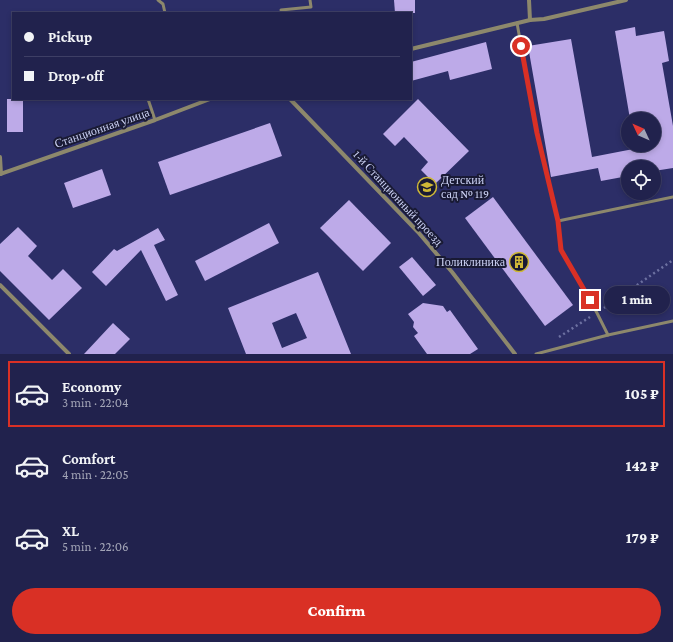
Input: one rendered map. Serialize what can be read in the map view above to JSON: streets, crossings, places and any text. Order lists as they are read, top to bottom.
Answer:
{
  "streets": {
    "street": ["Станционная улица", "1-й Станционный проезд"]
  },
  "places": {
    "school or university": ["Детский сад № 119"],
    "building": ["Поликлиника"]
  },
  "north": "top left",
  "page": {
    "banner": ["Pickup", "Drop-off"],
    "bubble": "1 min",
    "list": [
      {
        "name": "Economy",
        "note": "3 min · 22:04",
        "value": "105 ₽"
      },
      {
        "name": "Comfort",
        "note": "4 min · 22:05",
        "value": "142 ₽"
      },
      {
        "name": "XL",
        "note": "5 min · 22:06",
        "value": "179 ₽"
      }
    ],
    "buttons": "Confirm"
  }
}
